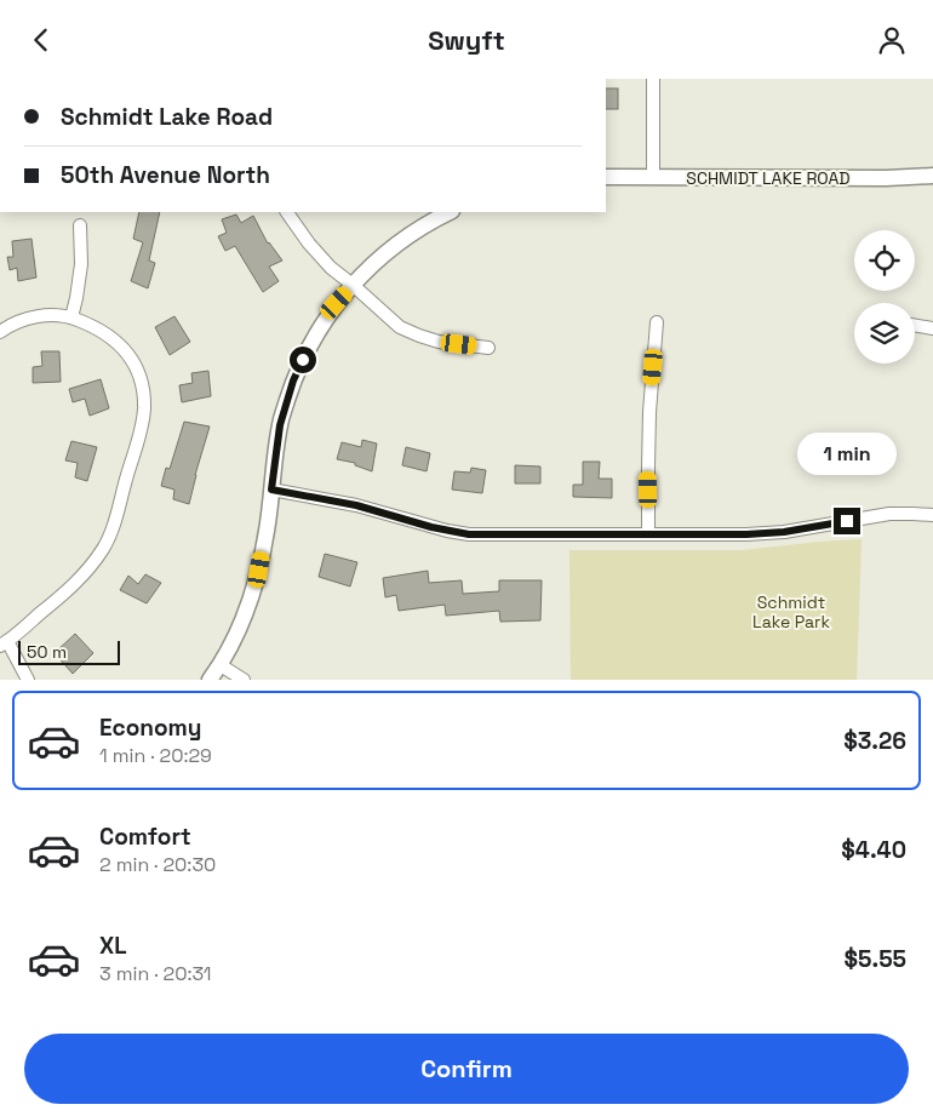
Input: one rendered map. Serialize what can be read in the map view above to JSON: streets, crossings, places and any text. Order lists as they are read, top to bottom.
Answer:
{
  "streets": {
    "street": ["SCHMIDT LAKE ROAD"]
  },
  "parks": ["Schmidt Lake Park"],
  "scale_bar": "50 m",
  "page": {
    "header": "Swyft",
    "banner": ["Schmidt Lake Road", "50th Avenue North"],
    "bubble": "1 min",
    "scale": "50 m",
    "list": [
      {
        "name": "Economy",
        "note": "1 min · 20:29",
        "value": "$3.26"
      },
      {
        "name": "Comfort",
        "note": "2 min · 20:30",
        "value": "$4.40"
      },
      {
        "name": "XL",
        "note": "3 min · 20:31",
        "value": "$5.55"
      }
    ],
    "buttons": "Confirm"
  }
}
